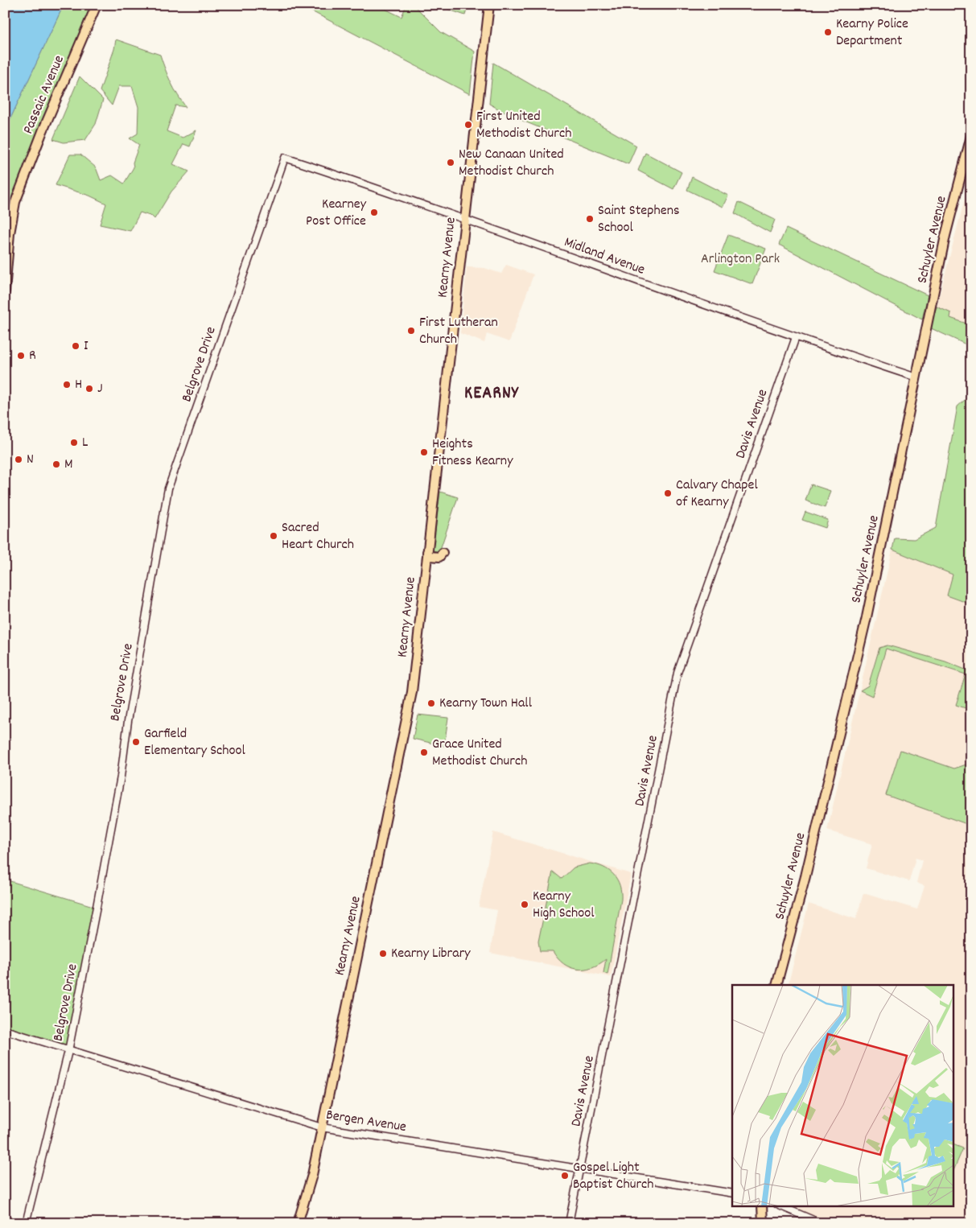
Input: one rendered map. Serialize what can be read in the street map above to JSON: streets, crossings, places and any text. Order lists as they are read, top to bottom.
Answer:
{
  "streets": {
    "main road": ["Passaic Avenue", "Schuyler Avenue", "Kearny Avenue"],
    "street": [
      "Midland Avenue",
      "Belgrove Drive",
      "Davis Avenue",
      "Bergen Avenue"
    ]
  },
  "crossings": [
    ["Schuyler Avenue", "Midland Avenue"],
    ["Midland Avenue", "Kearny Avenue"],
    ["Midland Avenue", "Belgrove Drive"],
    ["Midland Avenue", "Davis Avenue"],
    ["Kearny Avenue", "Bergen Avenue"],
    ["Belgrove Drive", "Bergen Avenue"],
    ["Davis Avenue", "Bergen Avenue"]
  ],
  "districts": ["KEARNY"],
  "parks": ["Arlington Park"],
  "places": [
    "Kearny Police Department",
    "First United Methodist Church",
    "New Canaan United Methodist Church",
    "Kearney Post Office",
    "Saint Stephens School",
    "First Lutheran Church",
    "I",
    "R",
    "H",
    "J",
    "L",
    "Heights Fitness Kearny",
    "N",
    "M",
    "Calvary Chapel of Kearny",
    "Sacred Heart Church",
    "Kearny Town Hall",
    "Garfield Elementary School",
    "Grace United Methodist Church",
    "Kearny High School",
    "Kearny Library",
    "Gospel Light Baptist Church"
  ]
}
